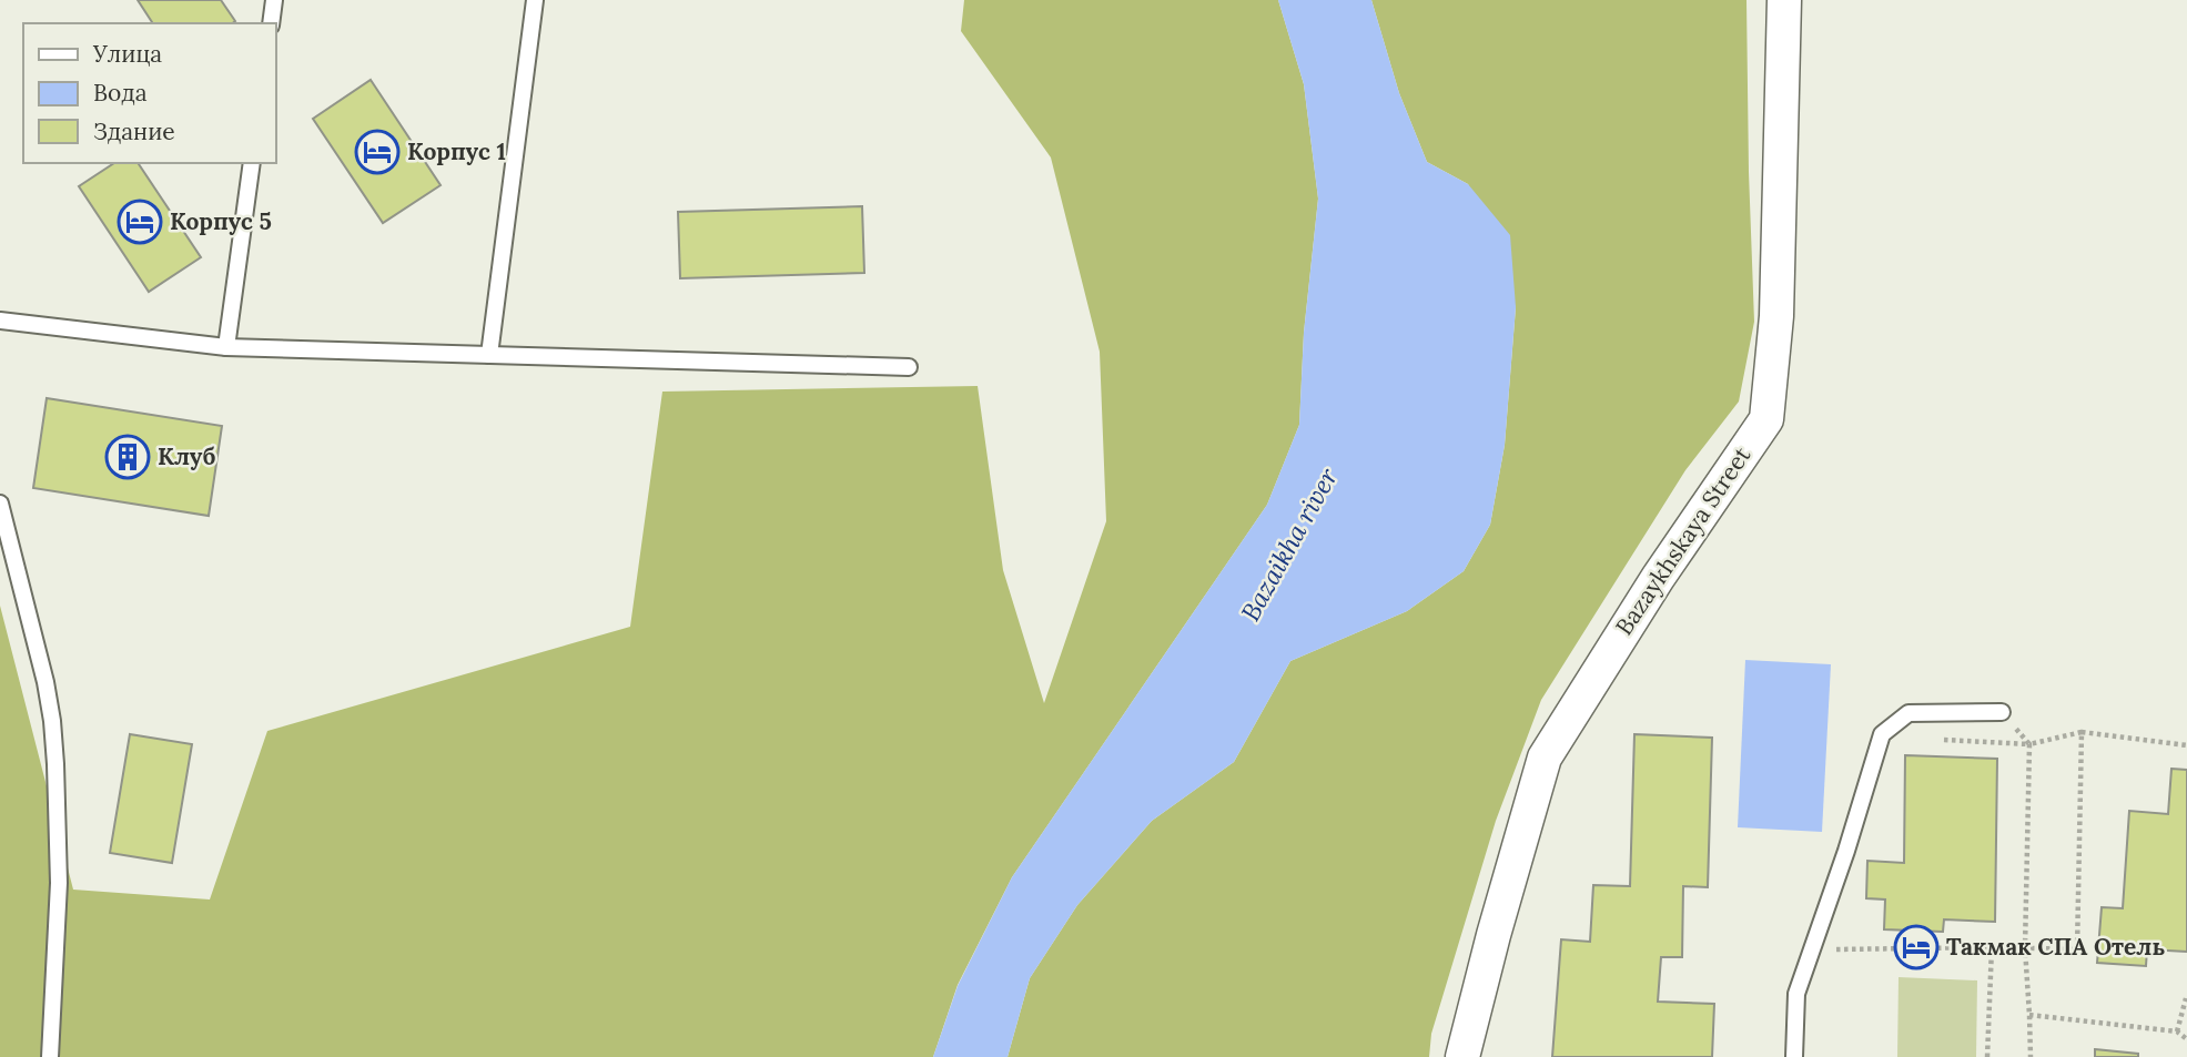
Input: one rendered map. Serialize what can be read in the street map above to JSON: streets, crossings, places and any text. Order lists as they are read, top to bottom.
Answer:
{
  "streets": {
    "street": ["Bazaykhskaya Street"]
  },
  "water": ["Bazaikha river"],
  "places": {
    "hotel": ["Корпус 1", "Корпус 5", "Такмак СПА Отель"],
    "building": ["Клуб"]
  },
  "legend": ["Улица", "Вода", "Здание"]
}
